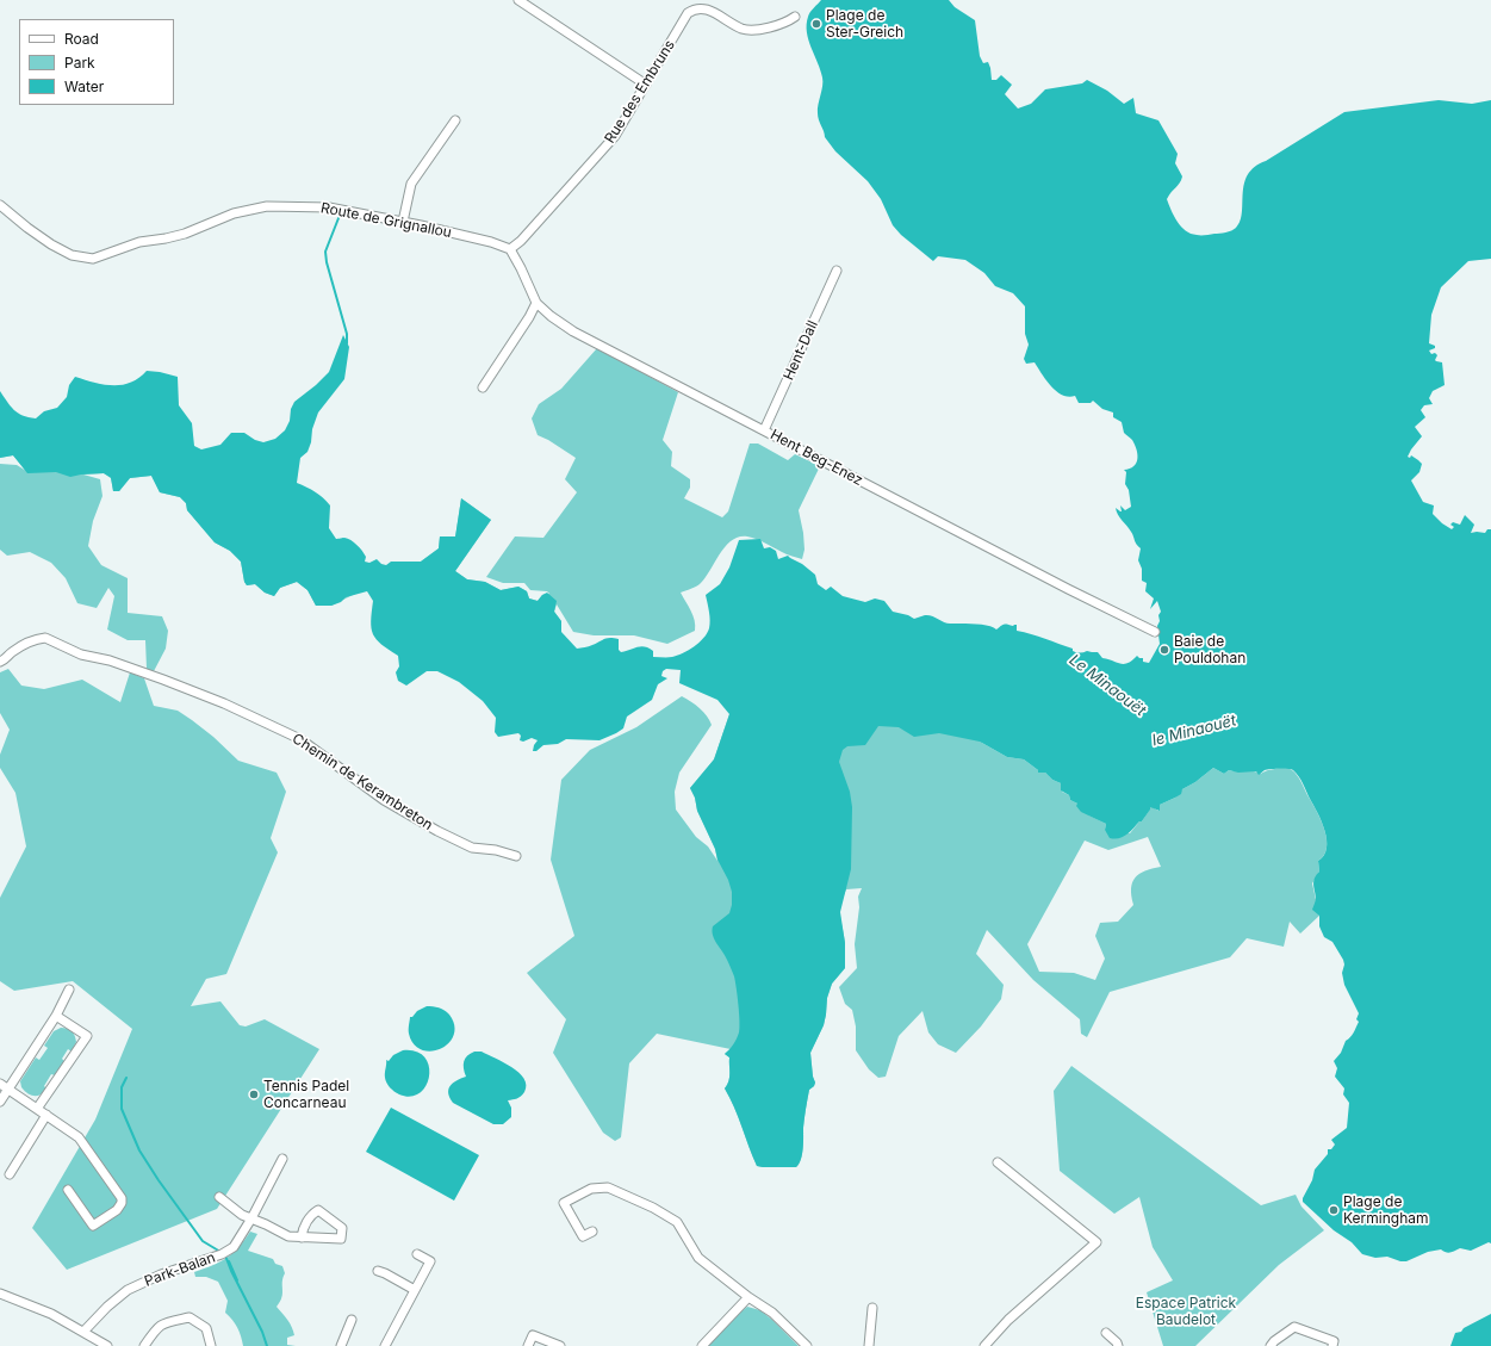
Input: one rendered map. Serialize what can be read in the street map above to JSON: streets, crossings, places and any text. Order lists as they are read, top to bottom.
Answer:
{
  "streets": {
    "street": [
      "Rue des Embruns",
      "Route de Grignallou",
      "Hent-Dall",
      "Hent Beg-Enez",
      "Chemin de Kerambreton",
      "Park-Balan"
    ]
  },
  "crossings": [
    ["Rue des Embruns", "Route de Grignallou"],
    ["Rue des Embruns", "Hent Beg-Enez"],
    ["Route de Grignallou", "Hent Beg-Enez"],
    ["Hent-Dall", "Hent Beg-Enez"]
  ],
  "water": ["Le Minaouët", "le Minaouët"],
  "parks": ["Espace Patrick Baudelot"],
  "places": [
    "Plage de Ster-Greich",
    "Baie de Pouldohan",
    "Tennis Padel Concarneau",
    "Plage de Kermingham"
  ],
  "legend": ["Road", "Park", "Water"]
}
